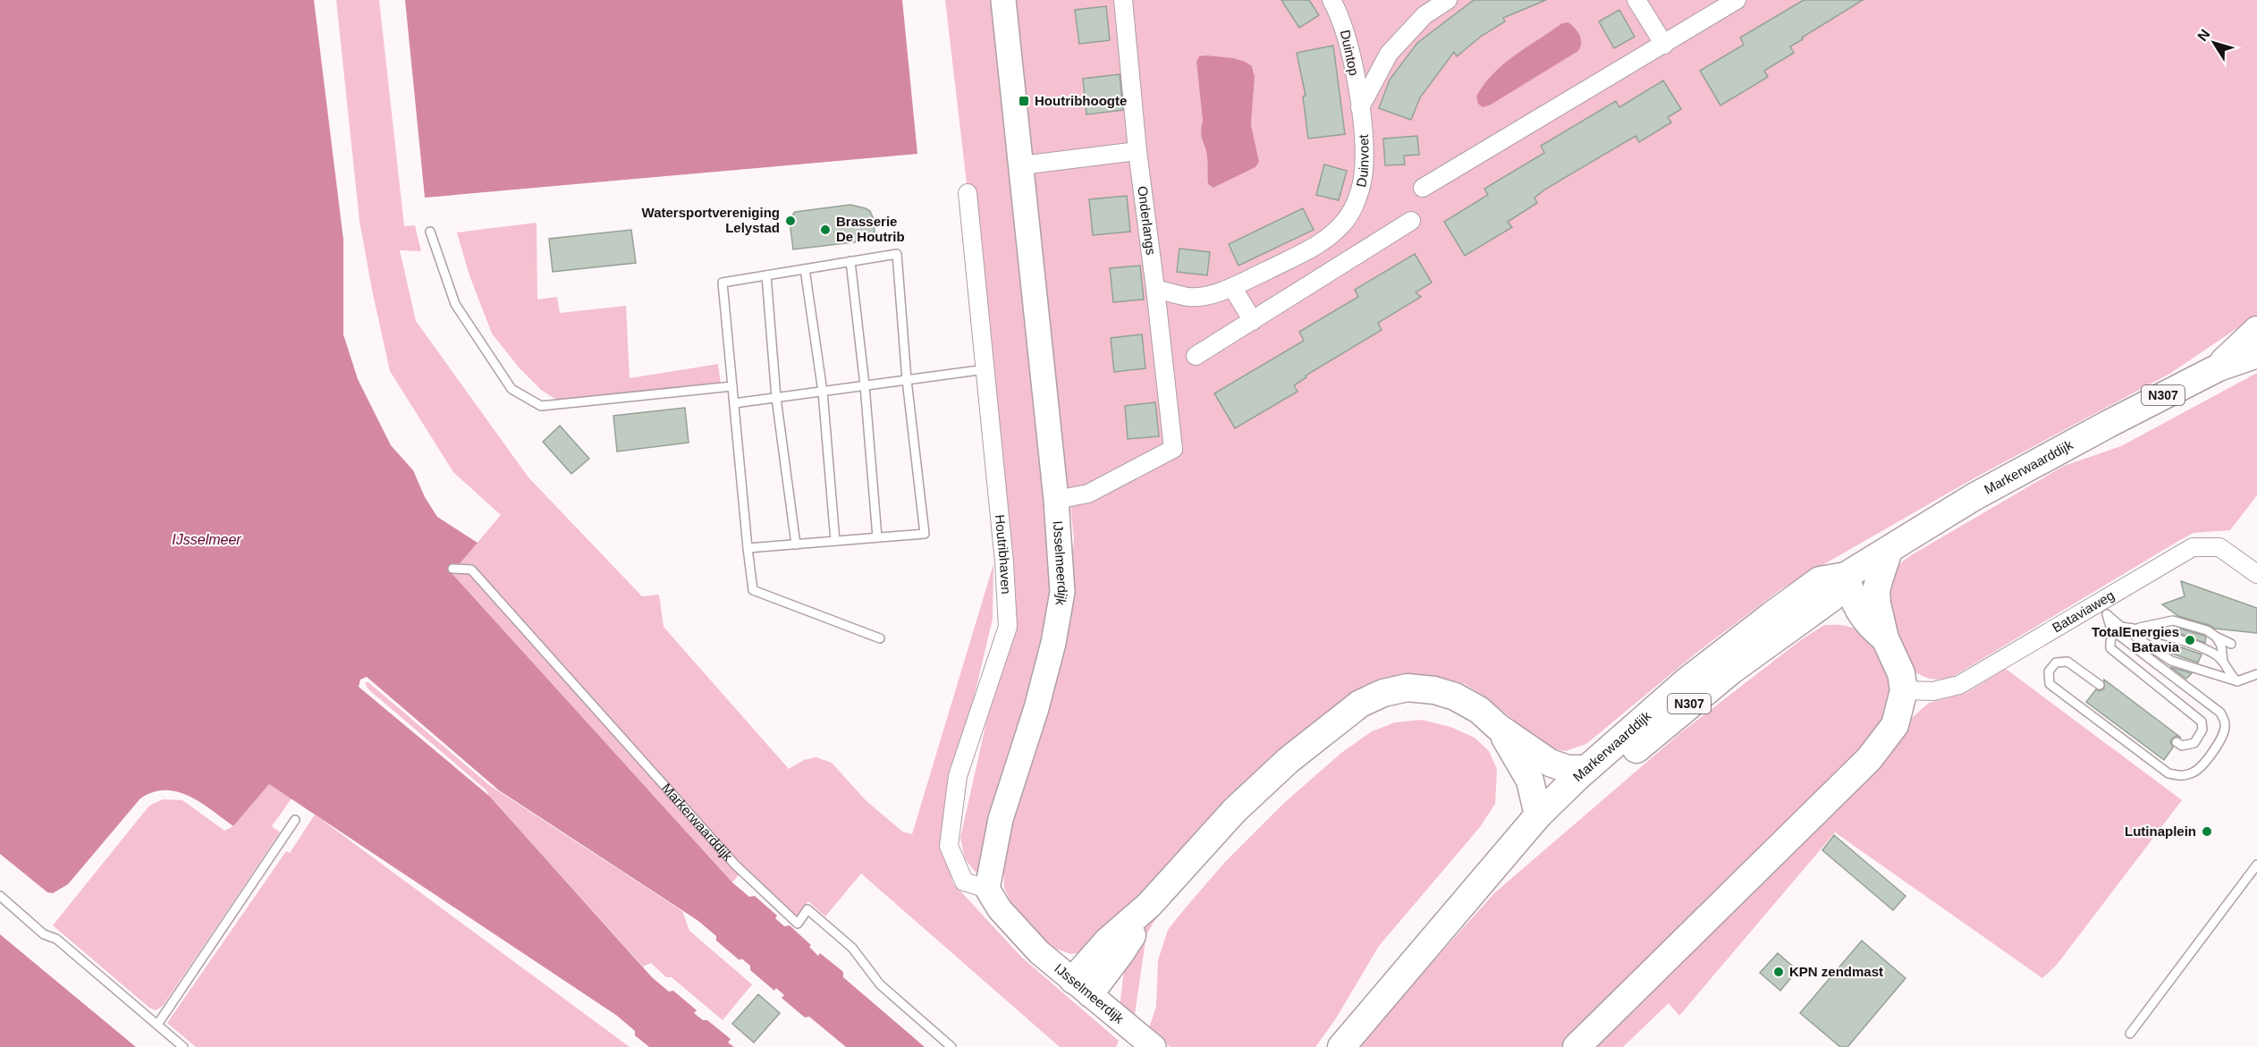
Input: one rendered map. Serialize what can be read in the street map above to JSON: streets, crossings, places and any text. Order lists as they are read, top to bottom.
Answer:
{
  "streets": {
    "main road": ["N307", "Markerwaarddijk"],
    "street": [
      "Duintop",
      "Duinvoet",
      "Onderlangs",
      "Houtribhaven",
      "IJsselmeerdijk",
      "Bataviaweg"
    ]
  },
  "crossings": [
    ["Duintop", "Duinvoet"],
    ["Duinvoet", "Onderlangs"],
    ["Houtribhaven", "IJsselmeerdijk"]
  ],
  "water": ["IJsselmeer"],
  "places": {
    "transit": ["Houtribhoogte"],
    "other": [
      "Watersportvereniging Lelystad",
      "Brasserie De Houtrib",
      "TotalEnergies Batavia",
      "Lutinaplein",
      "KPN zendmast"
    ]
  },
  "north": "top left"
}
